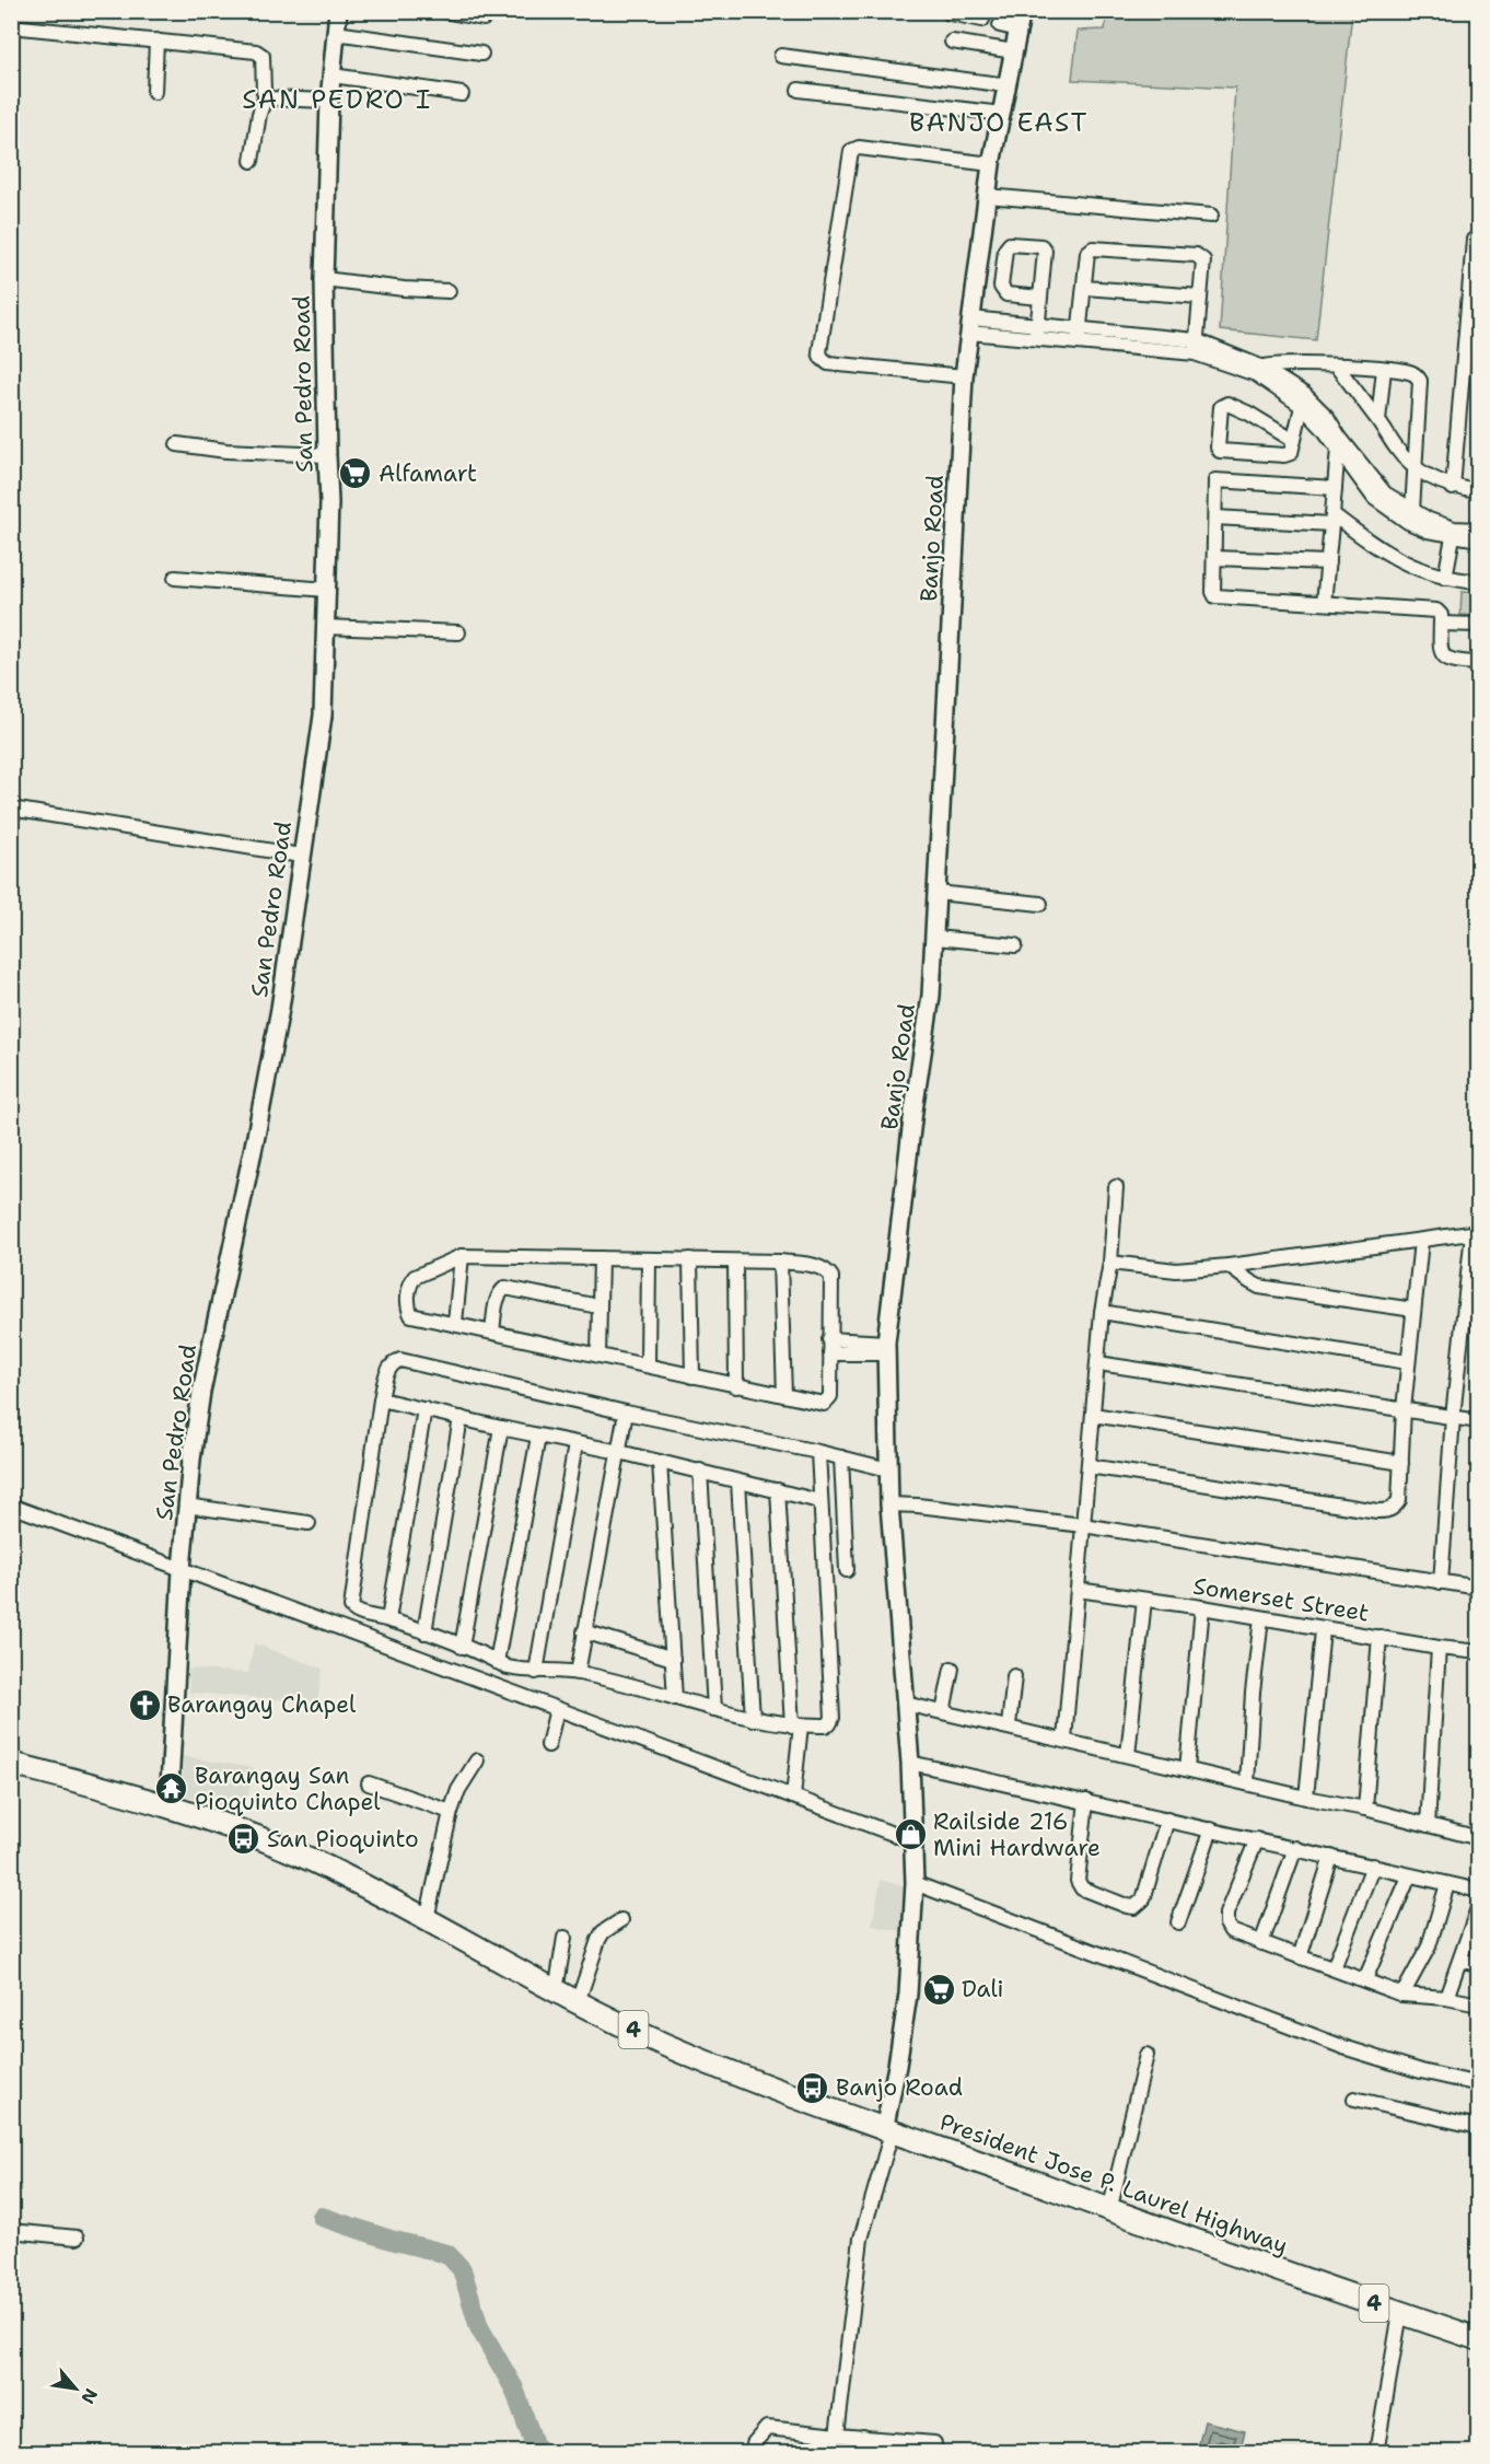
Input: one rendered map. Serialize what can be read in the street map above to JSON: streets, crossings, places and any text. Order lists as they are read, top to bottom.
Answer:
{
  "streets": {
    "highway": ["4", "President Jose P. Laurel Highway"],
    "street": ["San Pedro Road", "Banjo Road", "Somerset Street"]
  },
  "crossings": [
    ["San Pedro Road", "President Jose P. Laurel Highway"],
    ["Banjo Road", "President Jose P. Laurel Highway"]
  ],
  "districts": ["SAN PEDRO I", "BANJO EAST"],
  "places": {
    "supermarket": ["Alfamart", "Dali"],
    "church": ["Barangay Chapel"],
    "temple": ["Barangay San Pioquinto Chapel"],
    "shop": ["Railside 216 Mini Hardware"],
    "bus stop": ["San Pioquinto", "Banjo Road"]
  },
  "north": "bottom right"
}
